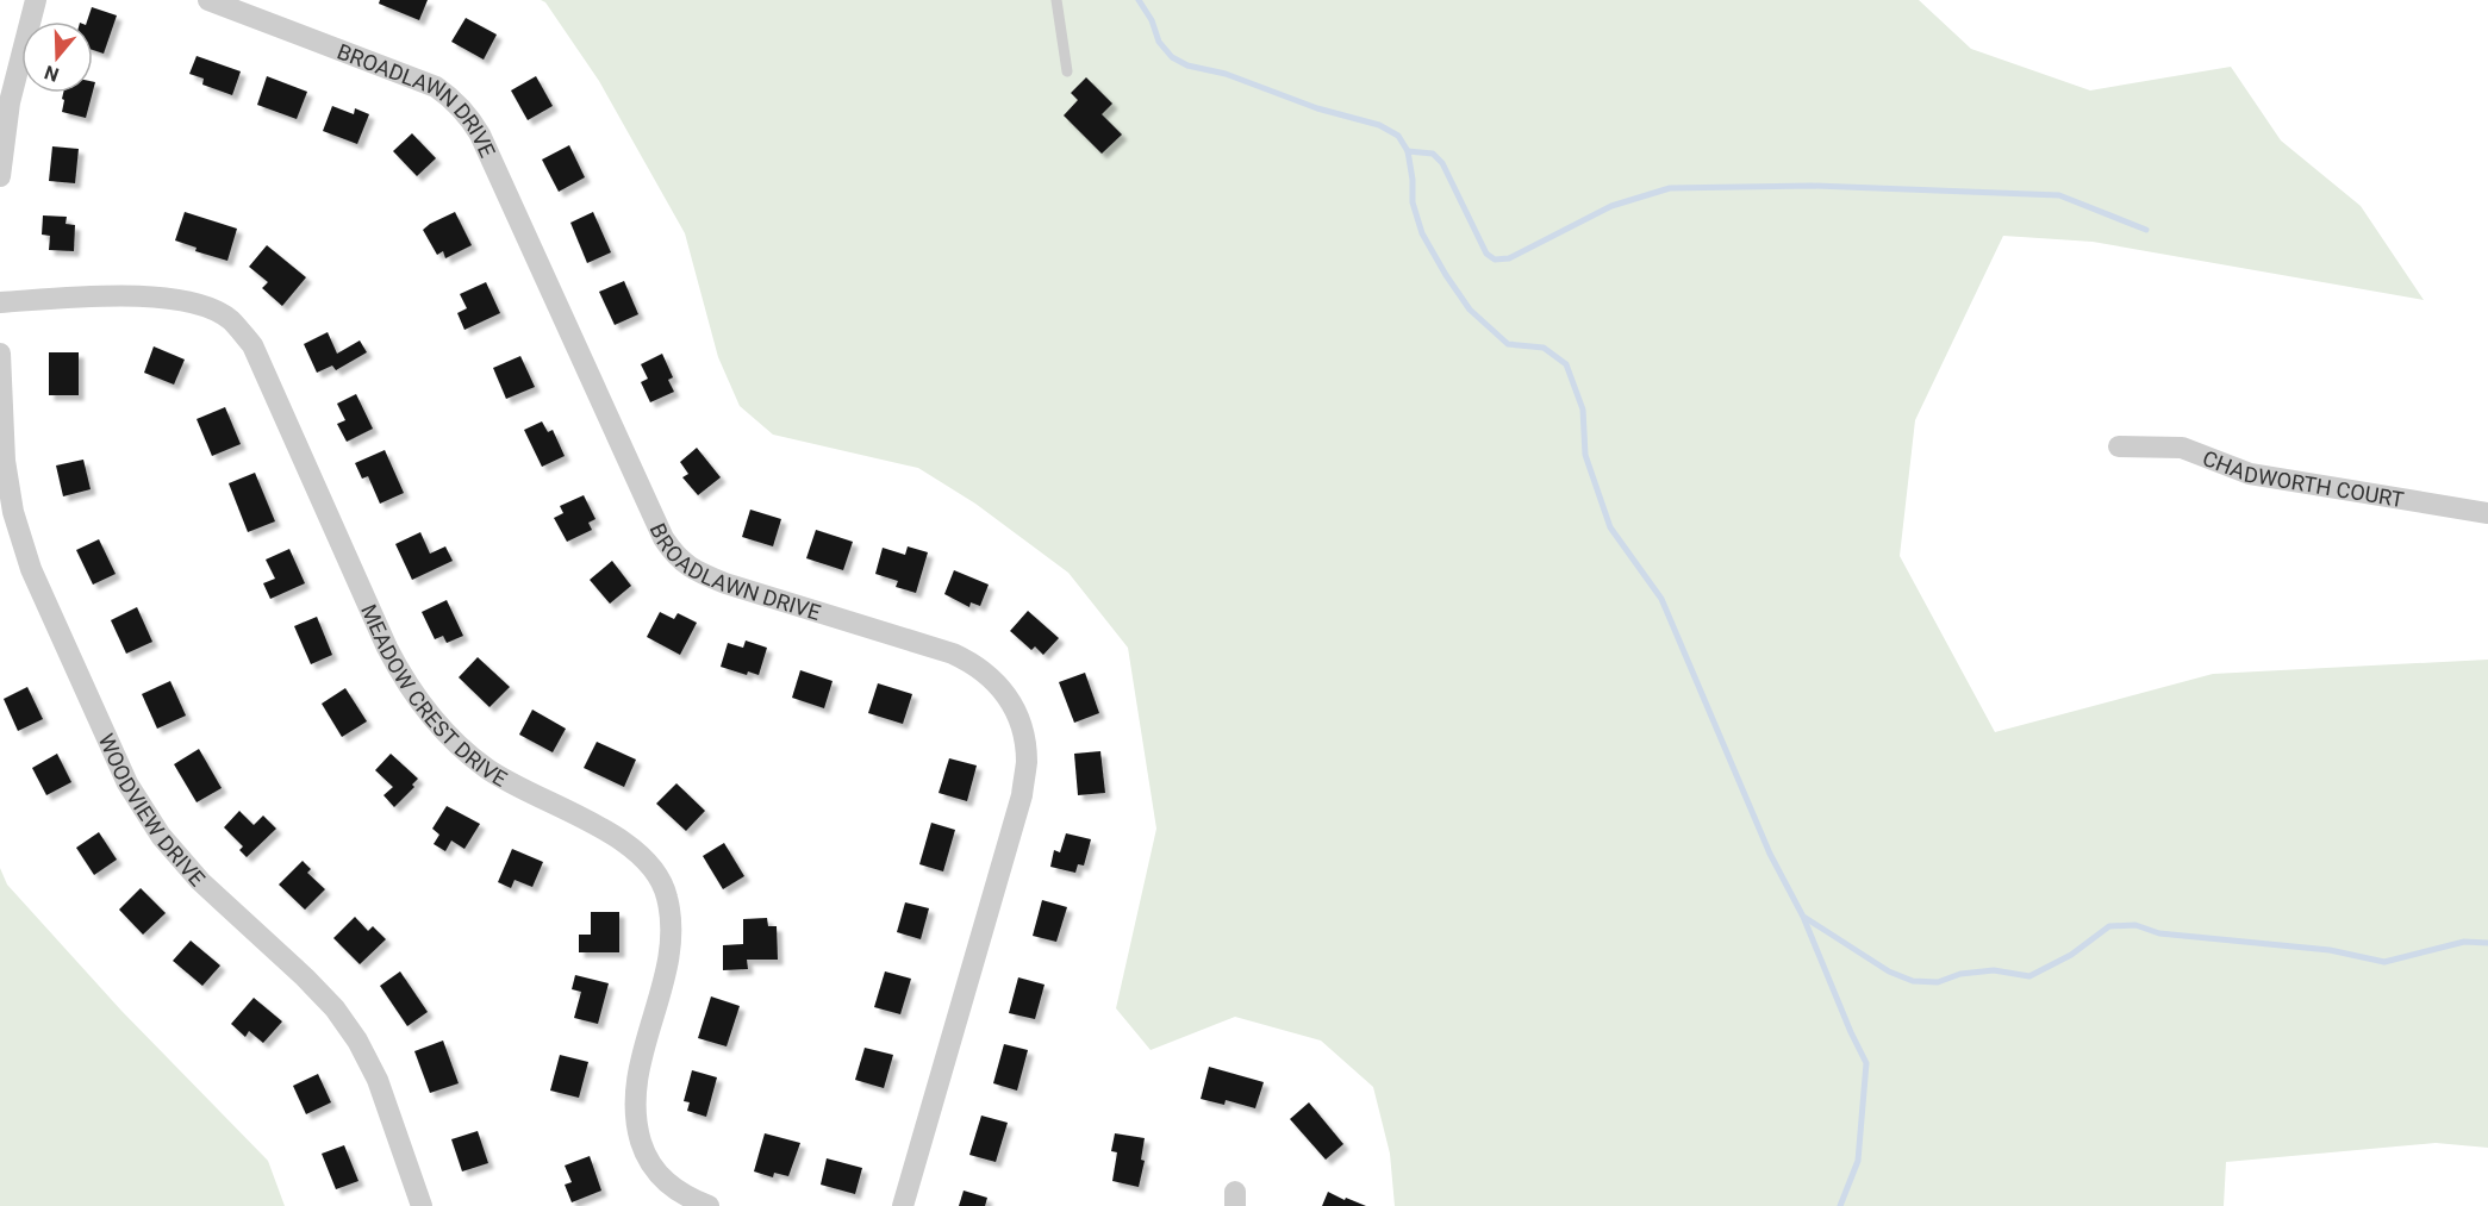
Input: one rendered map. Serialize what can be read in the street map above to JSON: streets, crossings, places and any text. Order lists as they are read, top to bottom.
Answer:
{
  "streets": {
    "street": [
      "BROADLAWN DRIVE",
      "CHADWORTH COURT",
      "MEADOW CREST DRIVE",
      "WOODVIEW DRIVE"
    ]
  },
  "north": "bottom"
}
